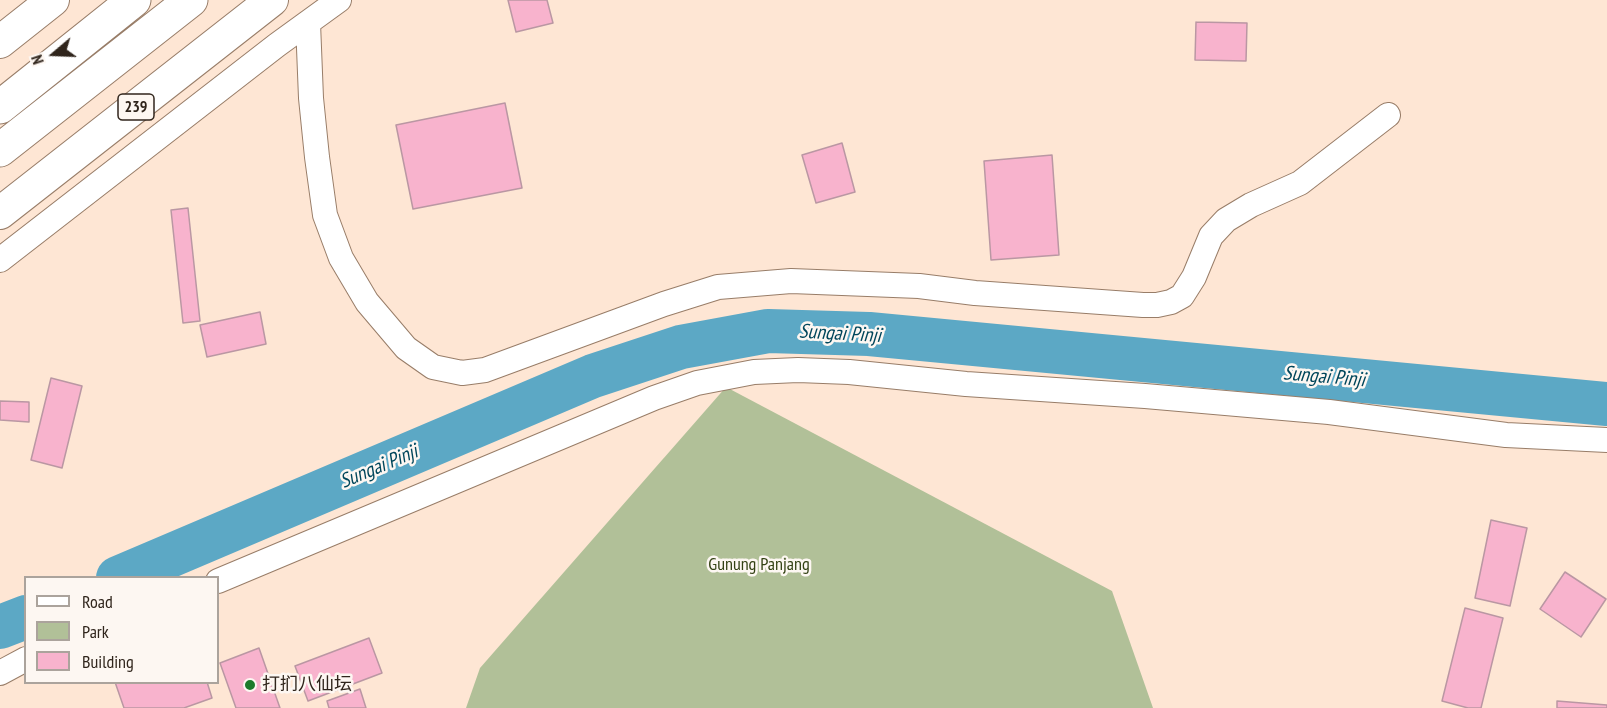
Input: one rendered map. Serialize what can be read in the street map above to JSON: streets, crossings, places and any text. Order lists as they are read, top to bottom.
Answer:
{
  "streets": {
    "main road": ["239"]
  },
  "water": ["Sungai Pinji"],
  "parks": ["Gunung Panjang"],
  "places": ["打扪八仙坛"],
  "legend": ["Road", "Park", "Building"],
  "north": "left"
}
